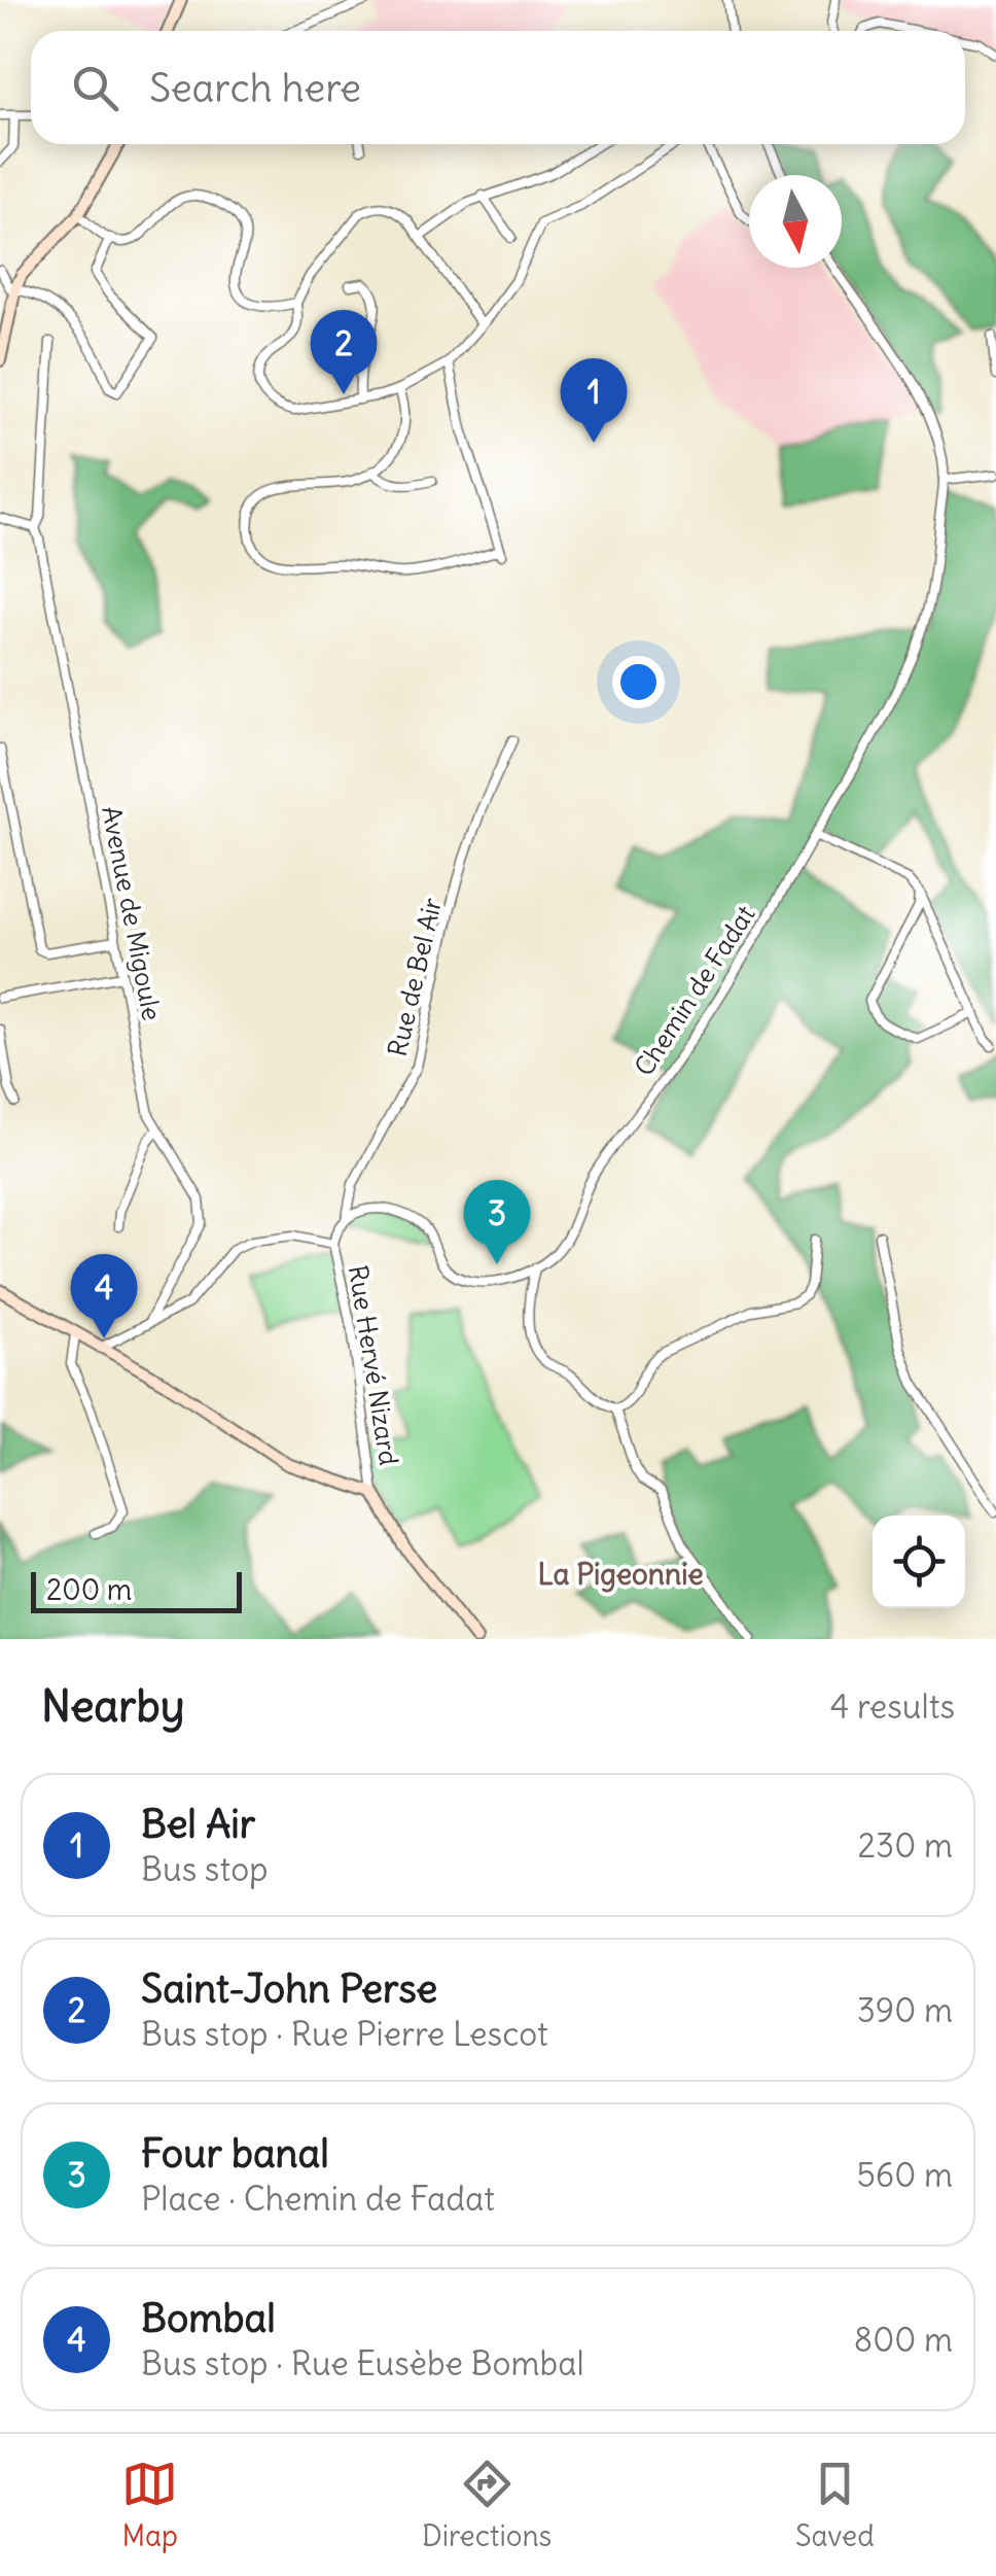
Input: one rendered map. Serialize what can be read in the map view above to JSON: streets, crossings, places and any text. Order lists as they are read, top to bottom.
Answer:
{
  "streets": {
    "street": [
      "Avenue de Migoule",
      "Rue de Bel Air",
      "Chemin de Fadat",
      "Rue Hervé Nizard"
    ]
  },
  "districts": ["La Pigeonnie"],
  "scale_bar": "200 m",
  "north": "bottom",
  "page": {
    "search": "Search here",
    "pins": [
      "2",
      "1",
      "3",
      "4"
    ],
    "scale": "200 m",
    "heading": ["Nearby", "4 results"],
    "list": [
      {
        "mark": "1",
        "name": "Bel Air",
        "note": "Bus stop",
        "value": "230 m"
      },
      {
        "mark": "2",
        "name": "Saint-John Perse",
        "note": "Bus stop · Rue Pierre Lescot",
        "value": "390 m"
      },
      {
        "mark": "3",
        "name": "Four banal",
        "note": "Place · Chemin de Fadat",
        "value": "560 m"
      },
      {
        "mark": "4",
        "name": "Bombal",
        "note": "Bus stop · Rue Eusèbe Bombal",
        "value": "800 m"
      }
    ],
    "nav": ["Map", "Directions", "Saved"]
  }
}
